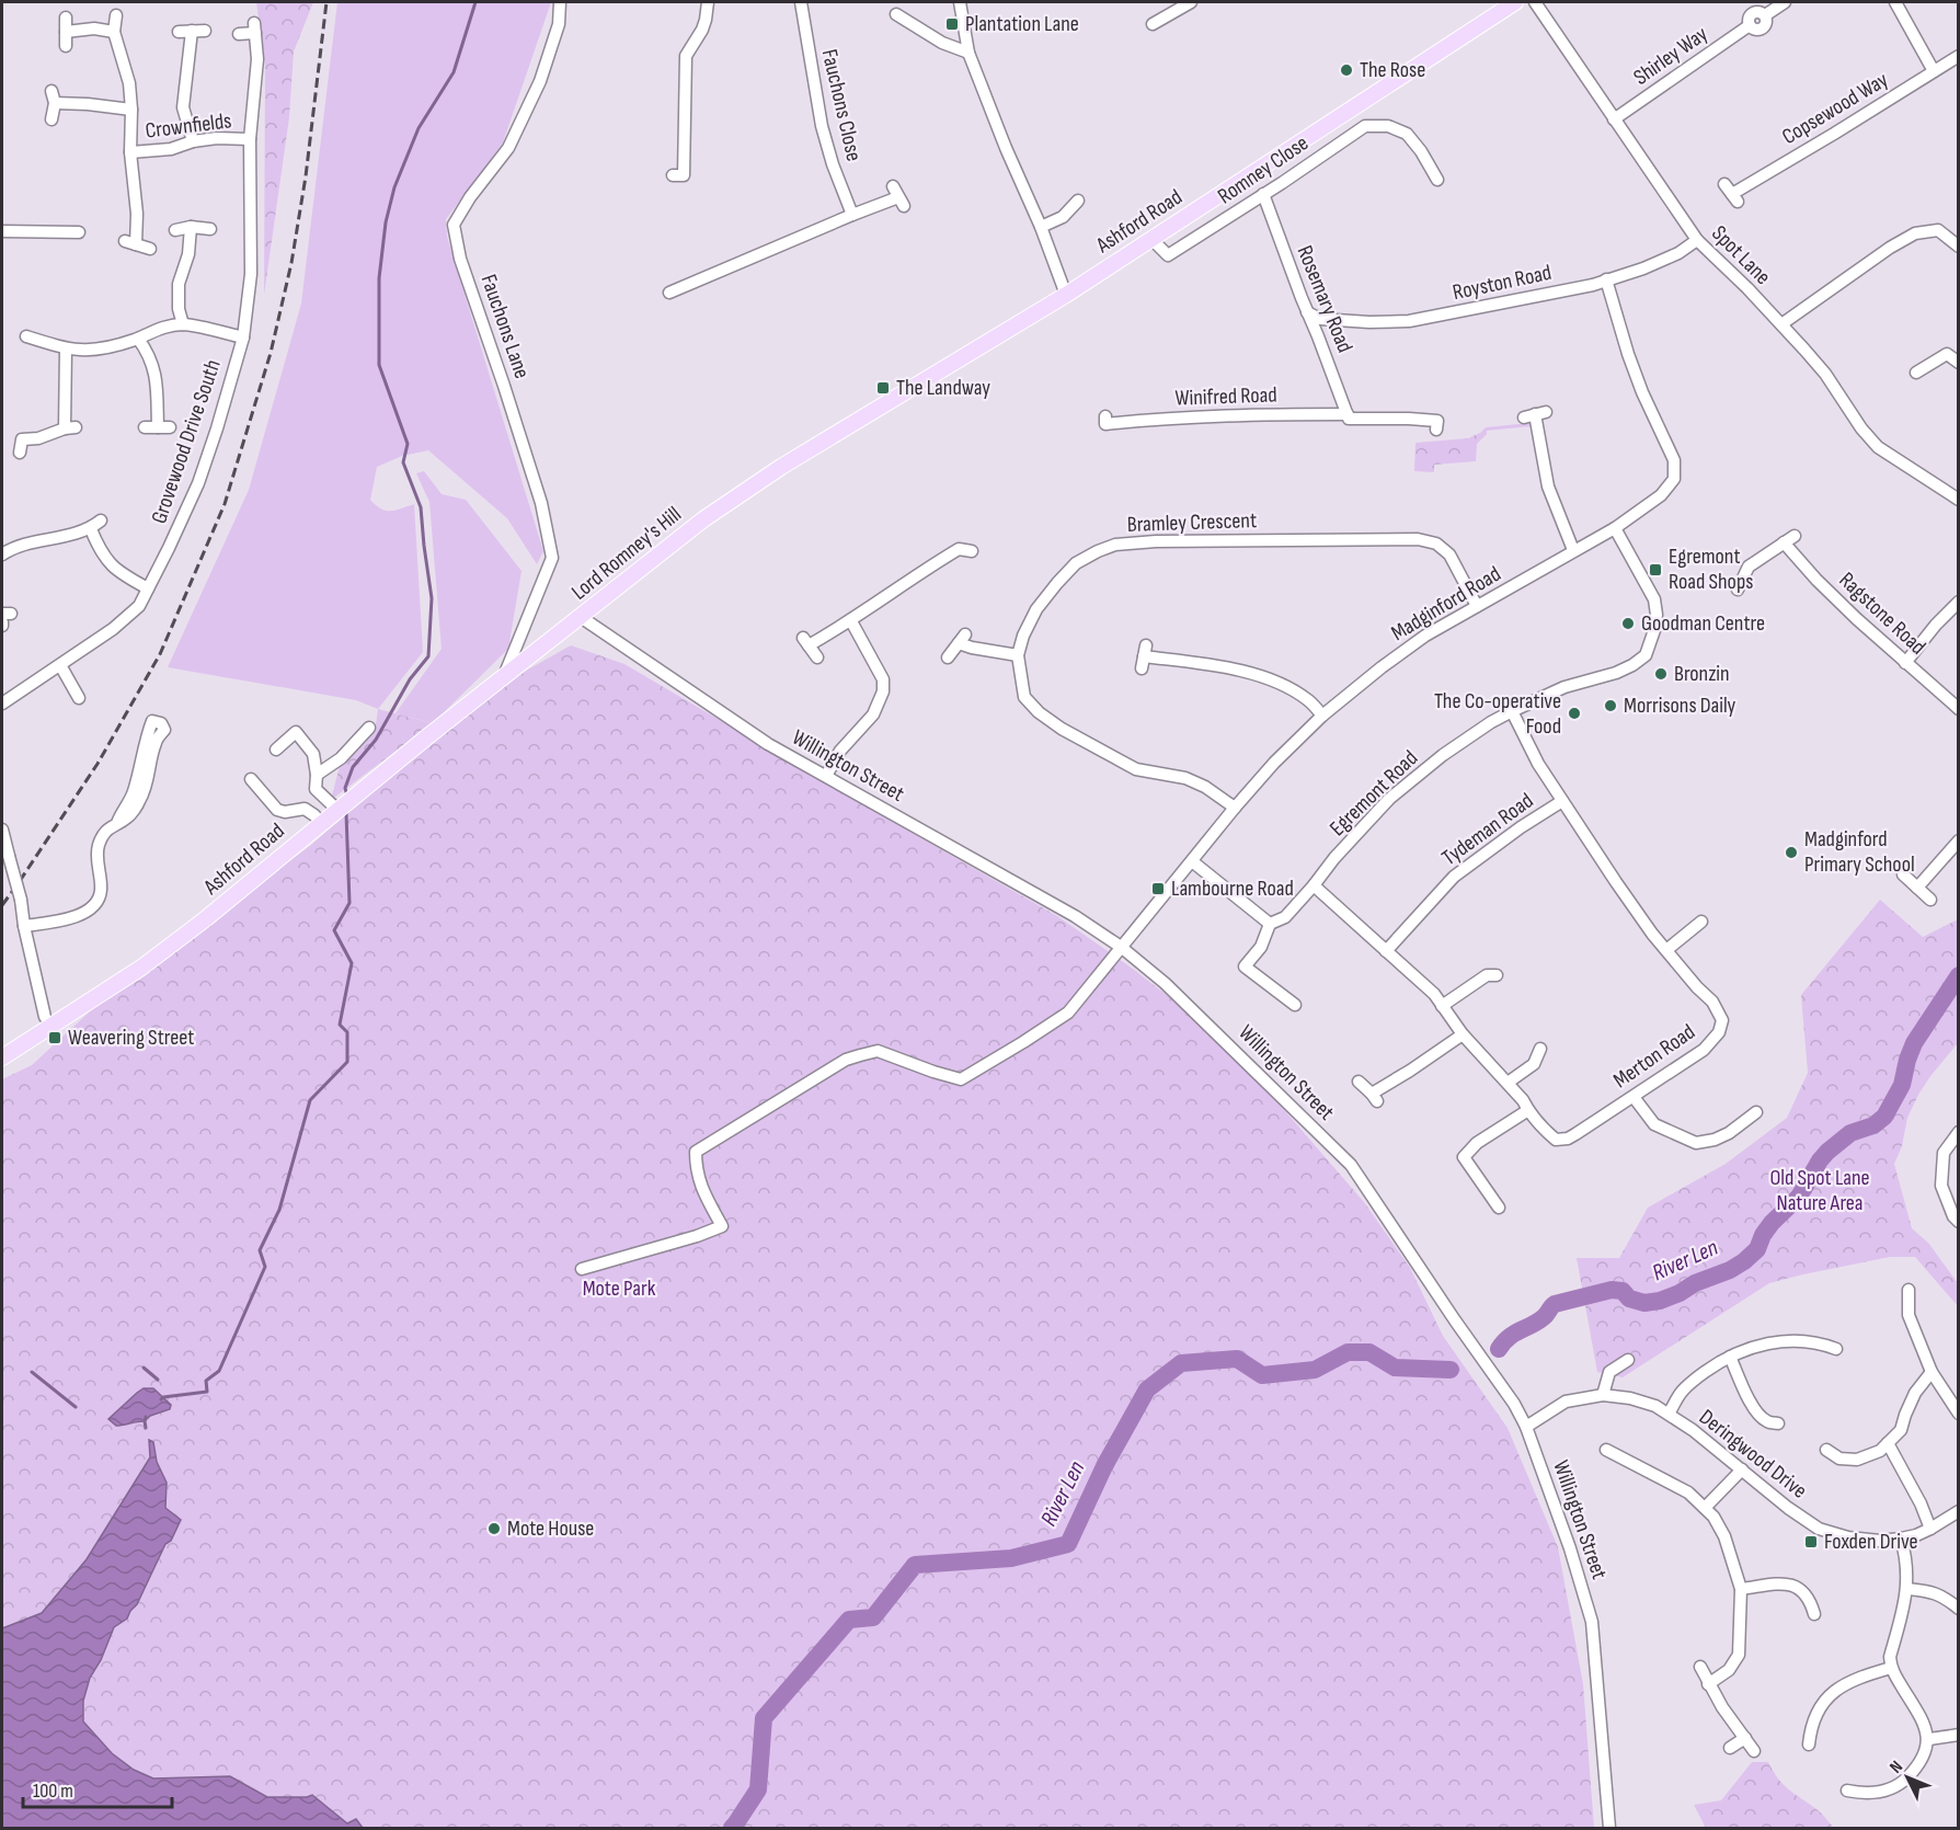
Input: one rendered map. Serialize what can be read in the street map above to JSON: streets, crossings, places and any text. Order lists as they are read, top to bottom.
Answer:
{
  "streets": {
    "main road": ["Ashford Road", "Lord Romney's Hill"],
    "street": [
      "Shirley Way",
      "Fauchons Close",
      "Copsewood Way",
      "Crownfields",
      "Romney Close",
      "Spot Lane",
      "Royston Road",
      "Rosemary Road",
      "Fauchons Lane",
      "Winifred Road",
      "Grovewood Drive South",
      "Bramley Crescent",
      "Madginford Road",
      "Ragstone Road",
      "Willington Street",
      "Egremont Road",
      "Tydeman Road",
      "Merton Road",
      "Deringwood Drive"
    ]
  },
  "crossings": [
    ["Shirley Way", "Spot Lane"],
    ["Crownfields", "Grovewood Drive South"],
    ["Romney Close", "Ashford Road"],
    ["Romney Close", "Rosemary Road"],
    ["Ashford Road", "Fauchons Lane"],
    ["Ashford Road", "Lord Romney's Hill"],
    ["Spot Lane", "Royston Road"],
    ["Royston Road", "Rosemary Road"],
    ["Royston Road", "Madginford Road"],
    ["Rosemary Road", "Winifred Road"],
    ["Fauchons Lane", "Lord Romney's Hill"],
    ["Bramley Crescent", "Madginford Road"],
    ["Lord Romney's Hill", "Willington Street"],
    ["Madginford Road", "Willington Street"],
    ["Madginford Road", "Egremont Road"],
    ["Willington Street", "Deringwood Drive"],
    ["Egremont Road", "Merton Road"],
    ["Tydeman Road", "Merton Road"]
  ],
  "water": ["River Len"],
  "parks": ["Old Spot Lane Nature Area", "Mote Park"],
  "places": {
    "transit": [
      "Plantation Lane",
      "The Landway",
      "Egremont Road Shops",
      "Lambourne Road",
      "Weavering Street",
      "Foxden Drive"
    ],
    "other": [
      "The Rose",
      "Goodman Centre",
      "Bronzin",
      "Morrisons Daily",
      "The Co-operative Food",
      "Madginford Primary School",
      "Mote House"
    ]
  },
  "scale_bar": "100 m",
  "north": "top left"
}
